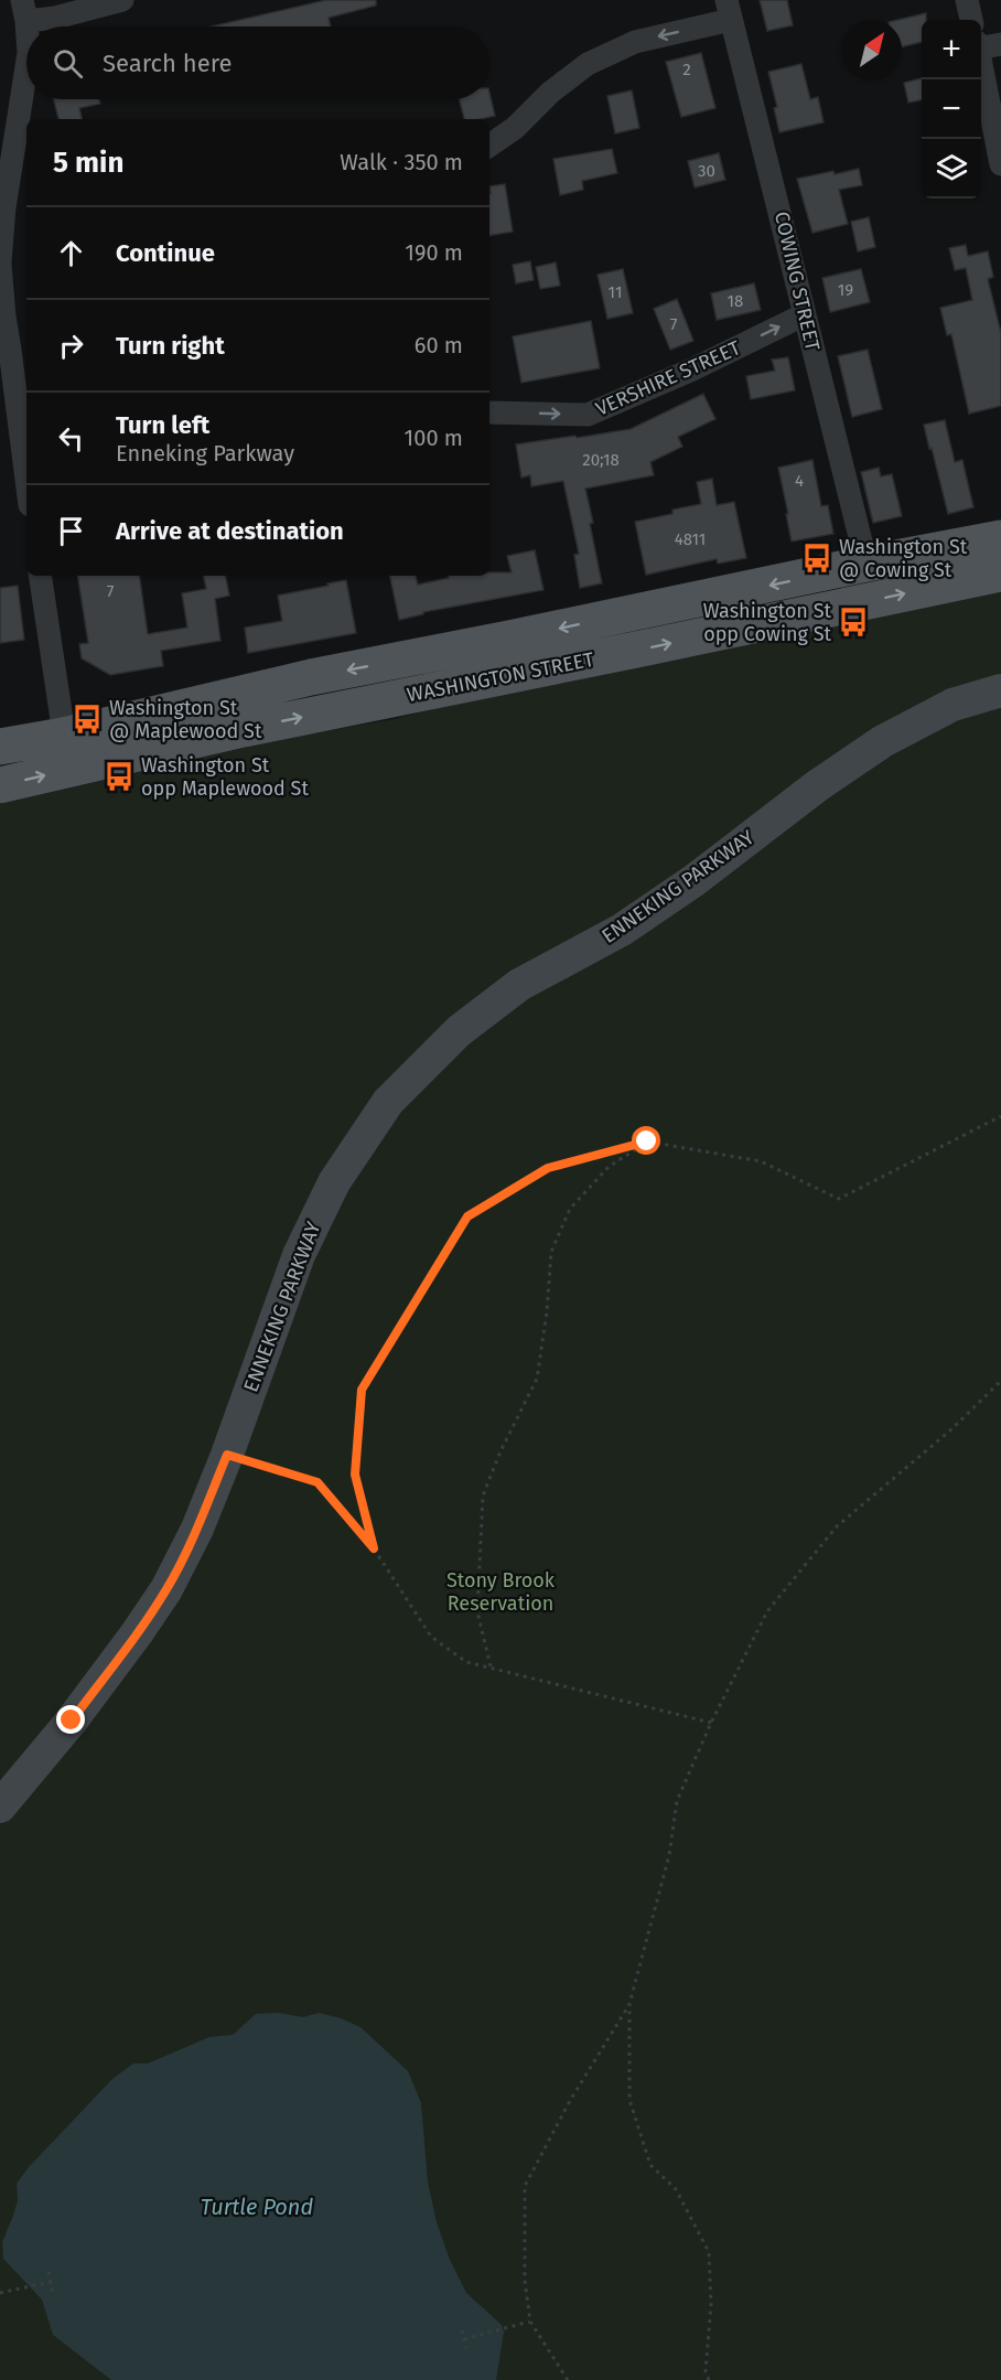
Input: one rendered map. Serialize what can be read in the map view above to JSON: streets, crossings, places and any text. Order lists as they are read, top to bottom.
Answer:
{
  "streets": {
    "main road": ["WASHINGTON STREET", "ENNEKING PARKWAY"],
    "street": ["COWING STREET", "VERSHIRE STREET"]
  },
  "crossings": [
    ["COWING STREET", "VERSHIRE STREET"],
    ["COWING STREET", "WASHINGTON STREET"]
  ],
  "one_way": ["VERSHIRE STREET"],
  "water": ["Turtle Pond"],
  "parks": ["Stony Brook Reservation"],
  "places": {
    "bus stop": [
      "Washington St @ Cowing St",
      "Washington St opp Cowing St",
      "Washington St @ Maplewood St",
      "Washington St opp Maplewood St"
    ]
  },
  "house_numbers": [
    "2",
    "30",
    "19",
    "11",
    "18",
    "7",
    "20;18",
    "4",
    "4811",
    "7"
  ],
  "north": "top right",
  "page": {
    "map_buttons": ["+", "−"],
    "search": "Search here",
    "heading": ["5 min", "Walk · 350 m"],
    "list": [
      ["Continue", "190 m"],
      ["Turn right", "60 m"],
      ["Turn left", "Enneking Parkway", "100 m"],
      "Arrive at destination"
    ]
  }
}
